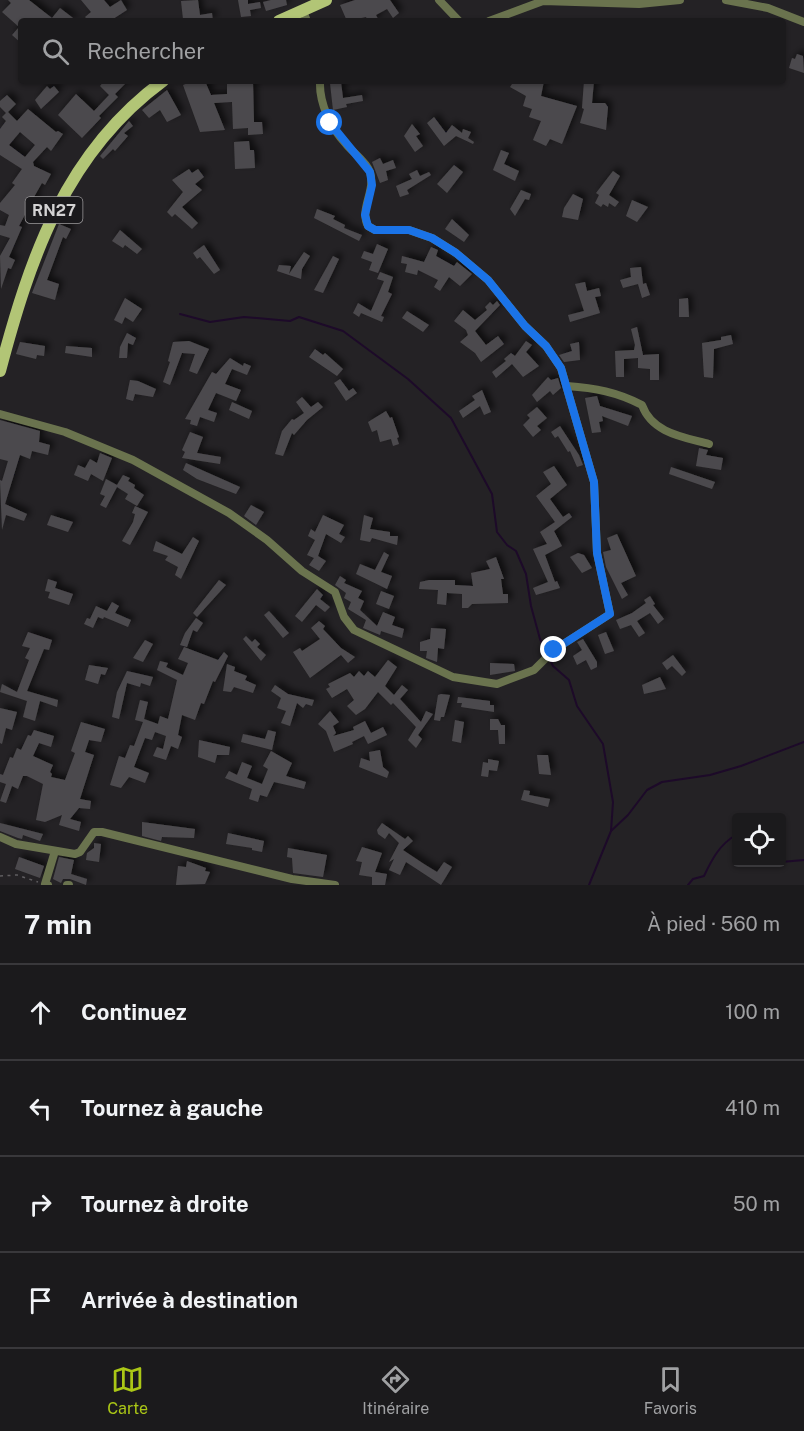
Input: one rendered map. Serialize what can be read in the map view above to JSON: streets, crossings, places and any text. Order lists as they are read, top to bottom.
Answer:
{
  "streets": {
    "main road": ["RN27"]
  },
  "page": {
    "search": "Rechercher",
    "heading": ["7 min", "À pied · 560 m"],
    "list": [
      ["Continuez", "100 m"],
      ["Tournez à gauche", "410 m"],
      ["Tournez à droite", "50 m"],
      "Arrivée à destination"
    ],
    "nav": ["Carte", "Itinéraire", "Favoris"]
  }
}
